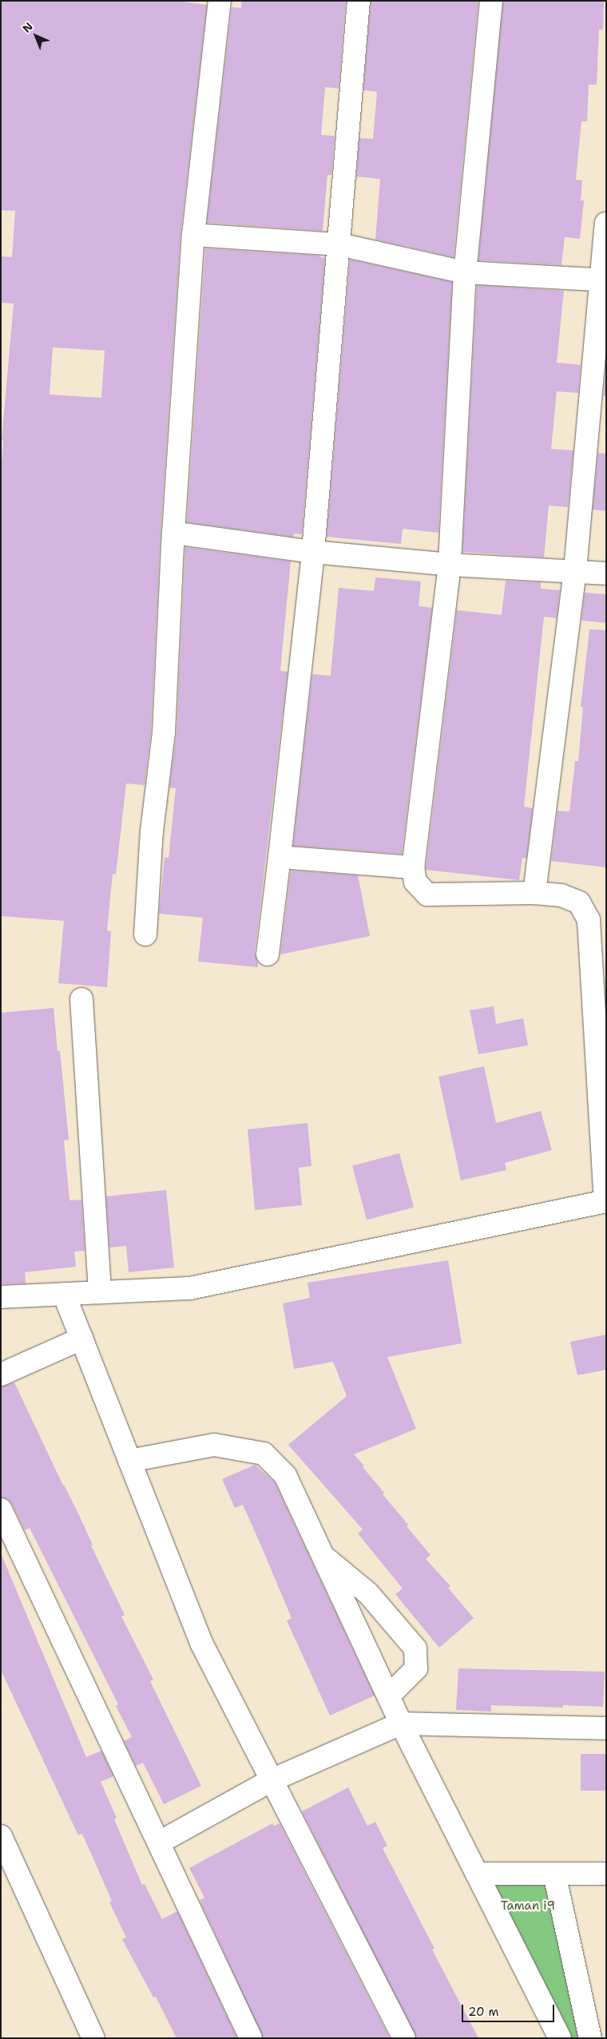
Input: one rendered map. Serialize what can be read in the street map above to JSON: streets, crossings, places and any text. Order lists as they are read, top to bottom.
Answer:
{
  "parks": ["Taman i9"],
  "scale_bar": "20 m",
  "north": "top left"
}
